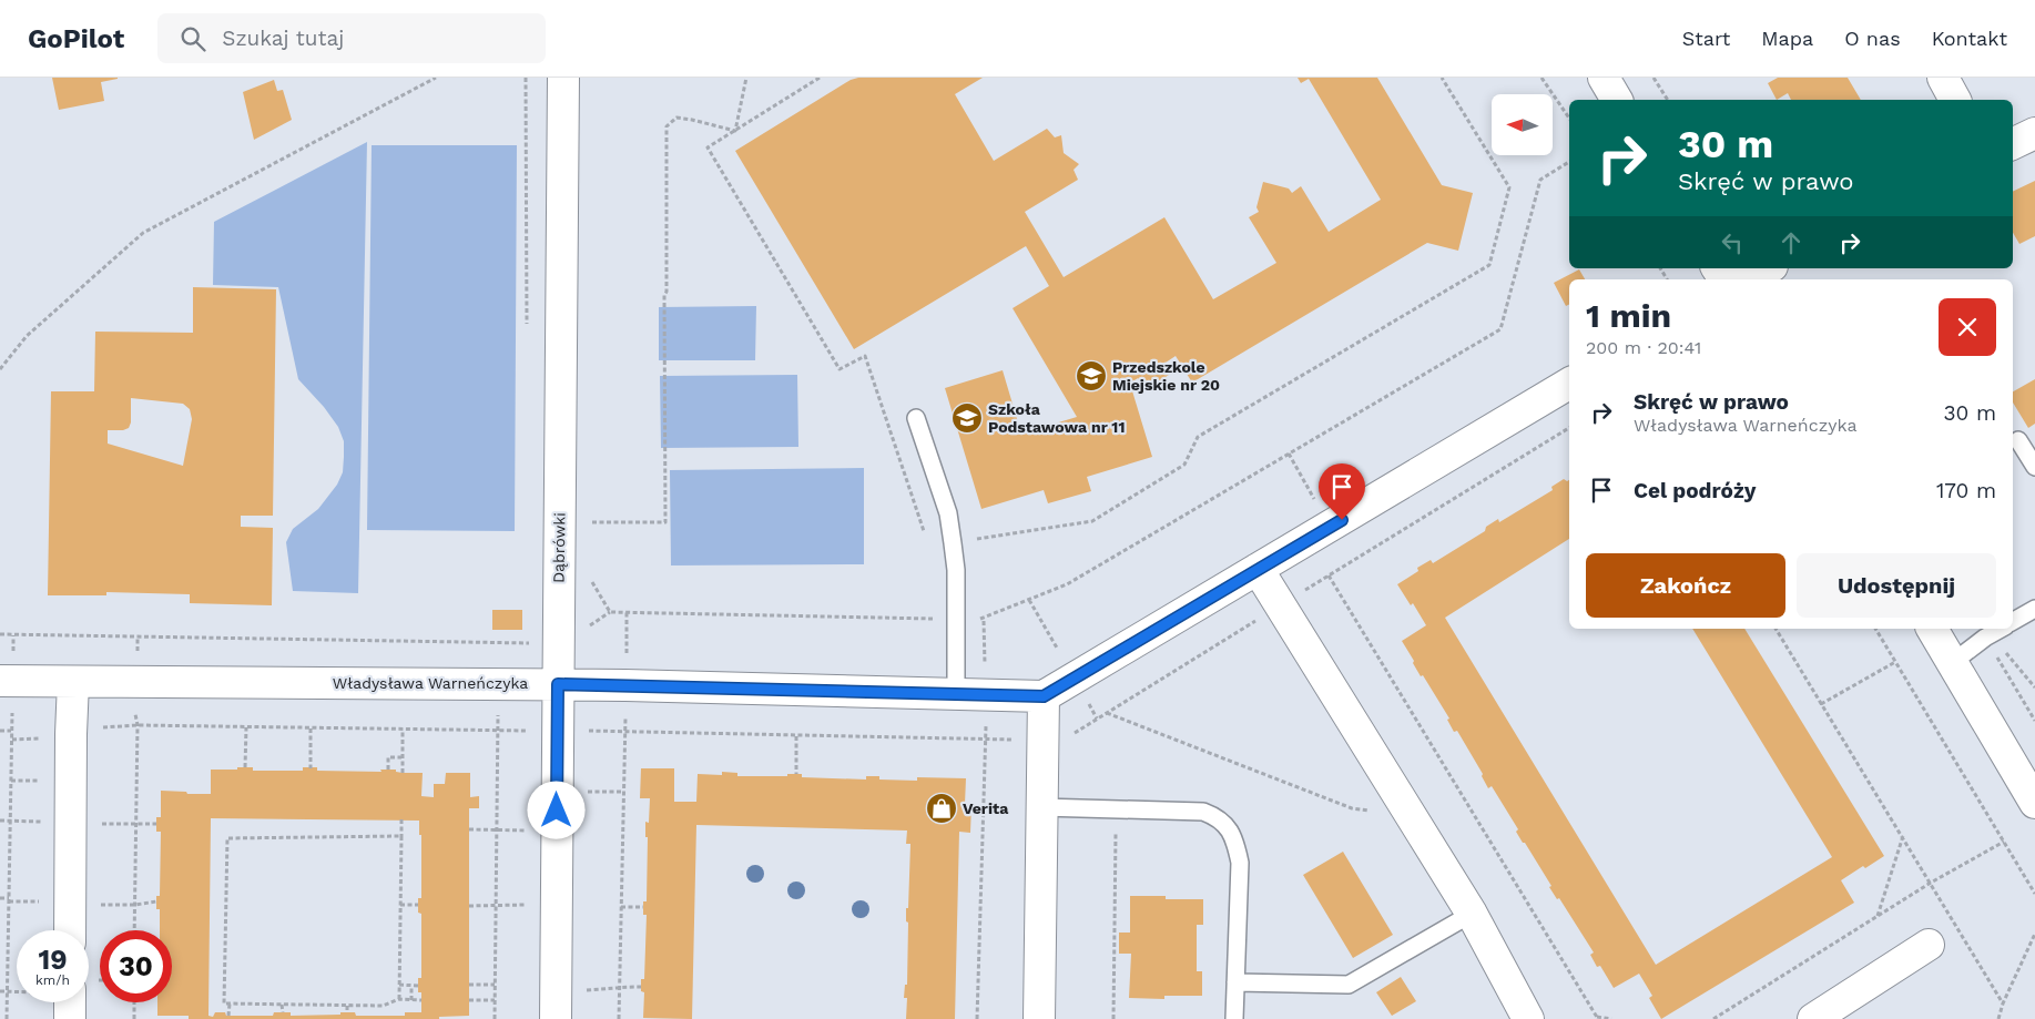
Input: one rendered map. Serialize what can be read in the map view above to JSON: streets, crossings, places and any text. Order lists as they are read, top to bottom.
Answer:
{
  "streets": {
    "street": ["Dąbrówki", "Władysława Warneńczyka"]
  },
  "crossings": [
    ["Dąbrówki", "Władysława Warneńczyka"]
  ],
  "places": {
    "school or university": ["Przedszkole Miejskie nr 20", "Szkoła Podstawowa nr 11"],
    "shop": ["Verita"]
  },
  "north": "left",
  "page": {
    "header": "GoPilot",
    "search": "Szukaj tutaj",
    "nav": [
      "Start",
      "Mapa",
      "O nas",
      "Kontakt"
    ],
    "turn": ["30 m", "Skręć w prawo"],
    "heading": ["1 min", "200 m · 20:41"],
    "list": [
      {
        "name": "Skręć w prawo",
        "note": "Władysława Warneńczyka",
        "value": "30 m"
      },
      {
        "name": "Cel podróży",
        "value": "170 m"
      }
    ],
    "buttons": ["Zakończ", "Udostępnij"],
    "speed": "19 km/h",
    "limit": "30"
  }
}
